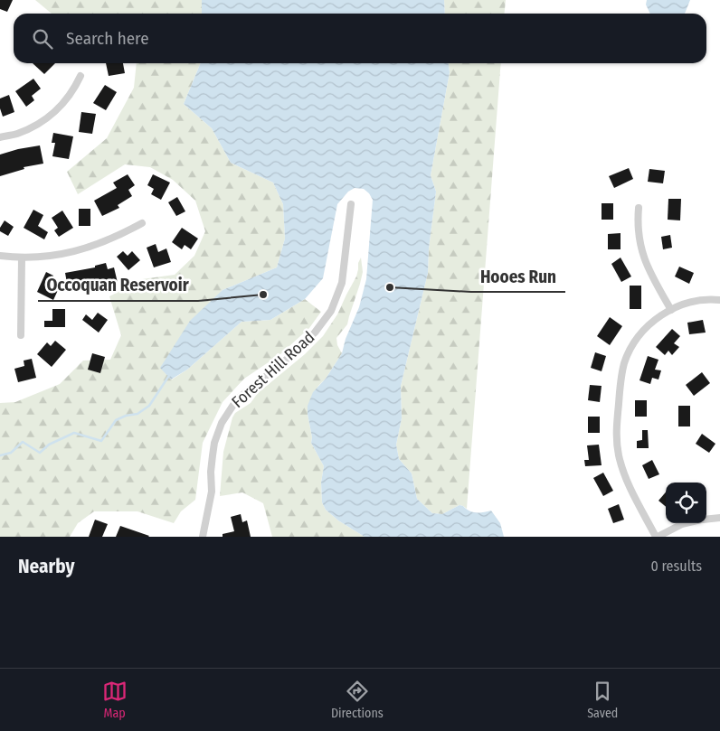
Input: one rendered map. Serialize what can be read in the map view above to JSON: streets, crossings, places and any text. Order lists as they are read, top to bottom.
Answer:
{
  "streets": {
    "street": ["Forest Hill Road"]
  },
  "places": ["Hooes Run", "Occoquan Reservoir"],
  "page": {
    "search": "Search here",
    "heading": ["Nearby", "0 results"],
    "nav": ["Map", "Directions", "Saved"]
  }
}
